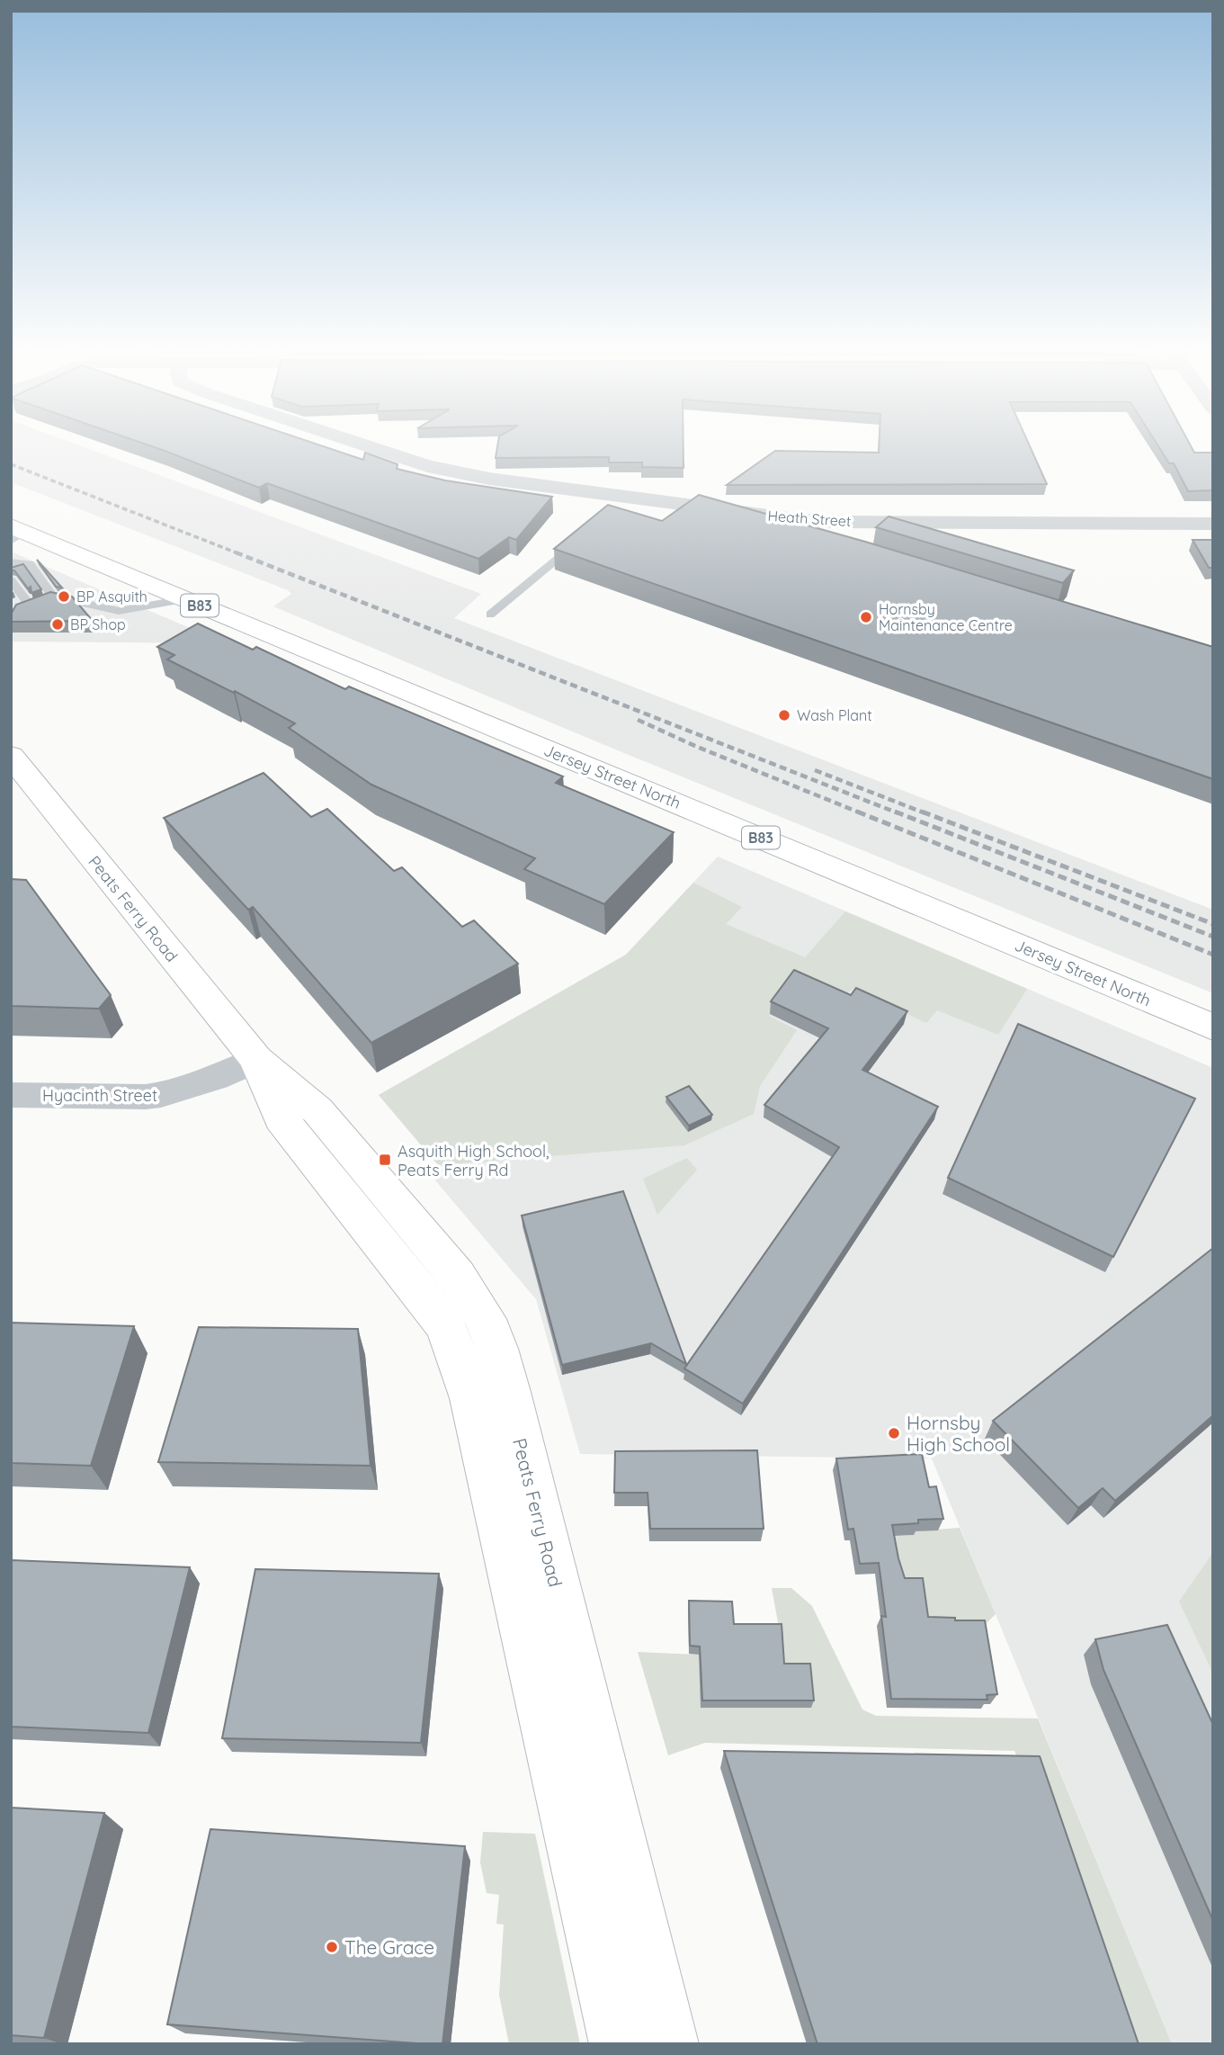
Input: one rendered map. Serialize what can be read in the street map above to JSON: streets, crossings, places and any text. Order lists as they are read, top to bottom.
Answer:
{
  "streets": {
    "main road": ["B83", "Jersey Street North", "Peats Ferry Road"],
    "street": ["Heath Street", "Hyacinth Street"]
  },
  "crossings": [
    ["Peats Ferry Road", "Hyacinth Street"]
  ],
  "places": {
    "other": [
      "BP Asquith",
      "Hornsby Maintenance Centre",
      "BP Shop",
      "Wash Plant",
      "Hornsby High School",
      "The Grace"
    ],
    "transit": ["Asquith High School, Peats Ferry Rd"]
  }
}
